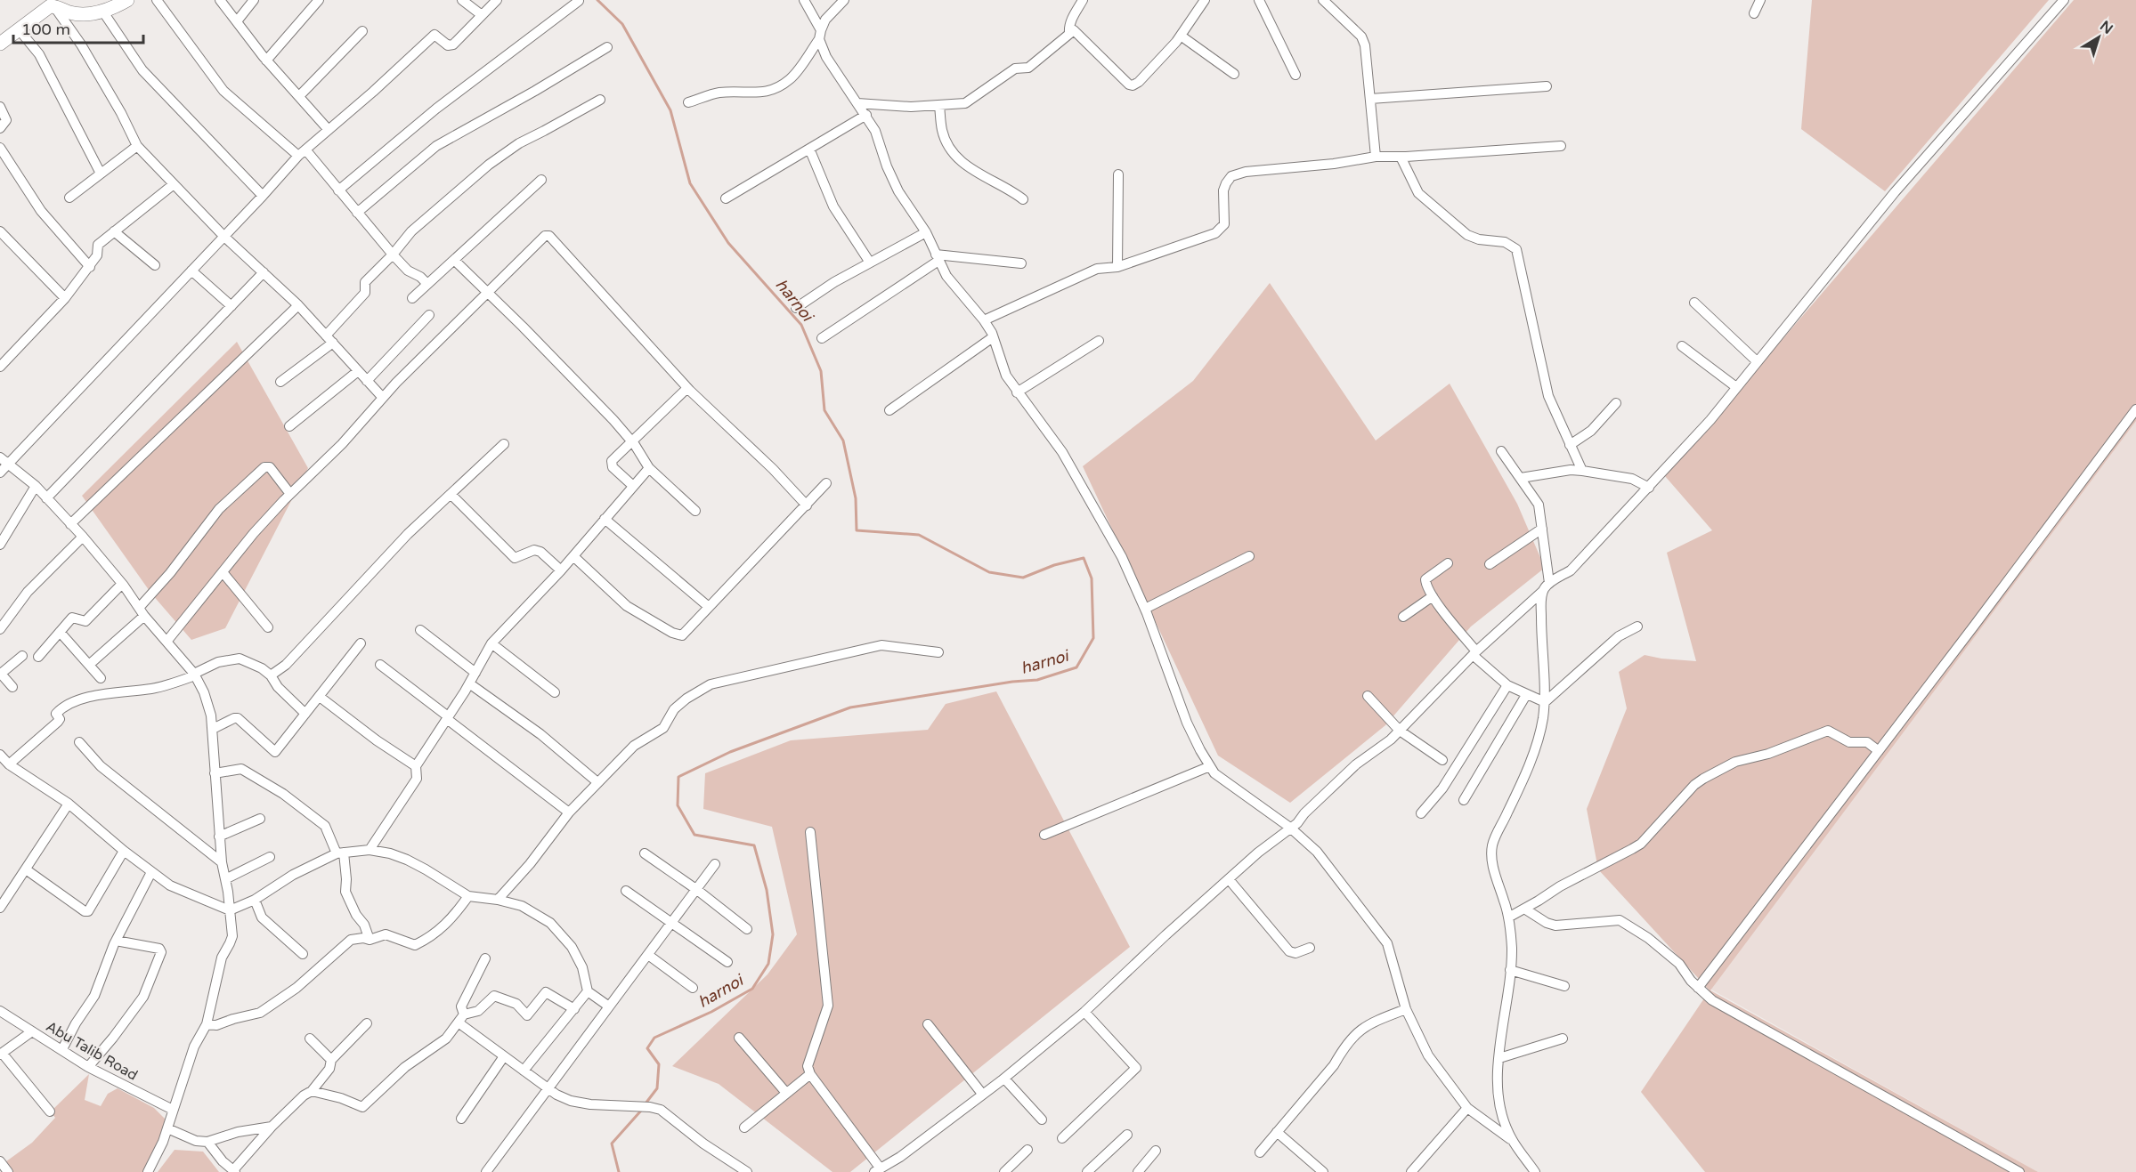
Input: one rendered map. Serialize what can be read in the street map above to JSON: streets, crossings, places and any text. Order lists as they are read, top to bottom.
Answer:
{
  "streets": {
    "street": ["Abu Talib Road"]
  },
  "water": ["harnoi"],
  "scale_bar": "100 m",
  "north": "top right"
}
